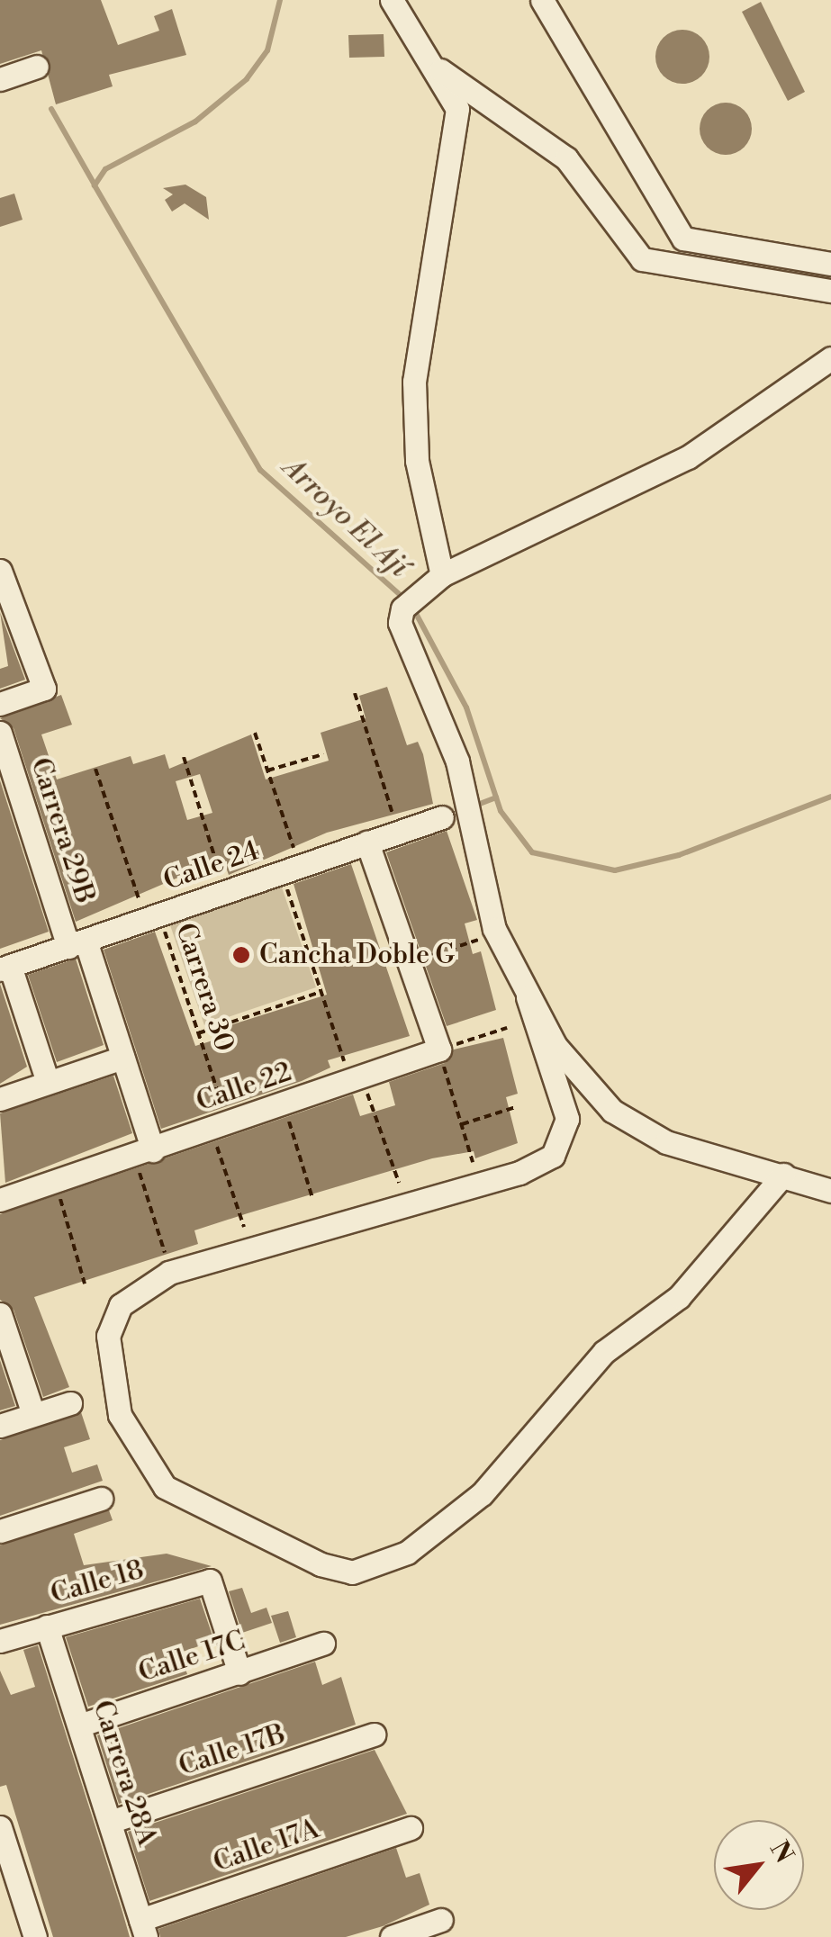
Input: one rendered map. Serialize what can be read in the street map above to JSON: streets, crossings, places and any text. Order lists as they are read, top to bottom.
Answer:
{
  "streets": {
    "street": [
      "Carrera 29B",
      "Calle 24",
      "Calle 22",
      "Calle 18",
      "Calle 17C",
      "Calle 17B",
      "Carrera 28A",
      "Calle 17A"
    ],
    "path": ["Carrera 30"]
  },
  "crossings": [
    ["Carrera 29B", "Calle 24"],
    ["Carrera 29B", "Calle 22"],
    ["Calle 24", "Carrera 30"],
    ["Carrera 30", "Calle 22"],
    ["Calle 18", "Calle 17C"],
    ["Calle 18", "Carrera 28A"],
    ["Calle 17C", "Carrera 28A"],
    ["Calle 17B", "Carrera 28A"],
    ["Carrera 28A", "Calle 17A"]
  ],
  "water": ["Arroyo El Ají"],
  "places": ["Cancha Doble G"],
  "north": "top right"
}
